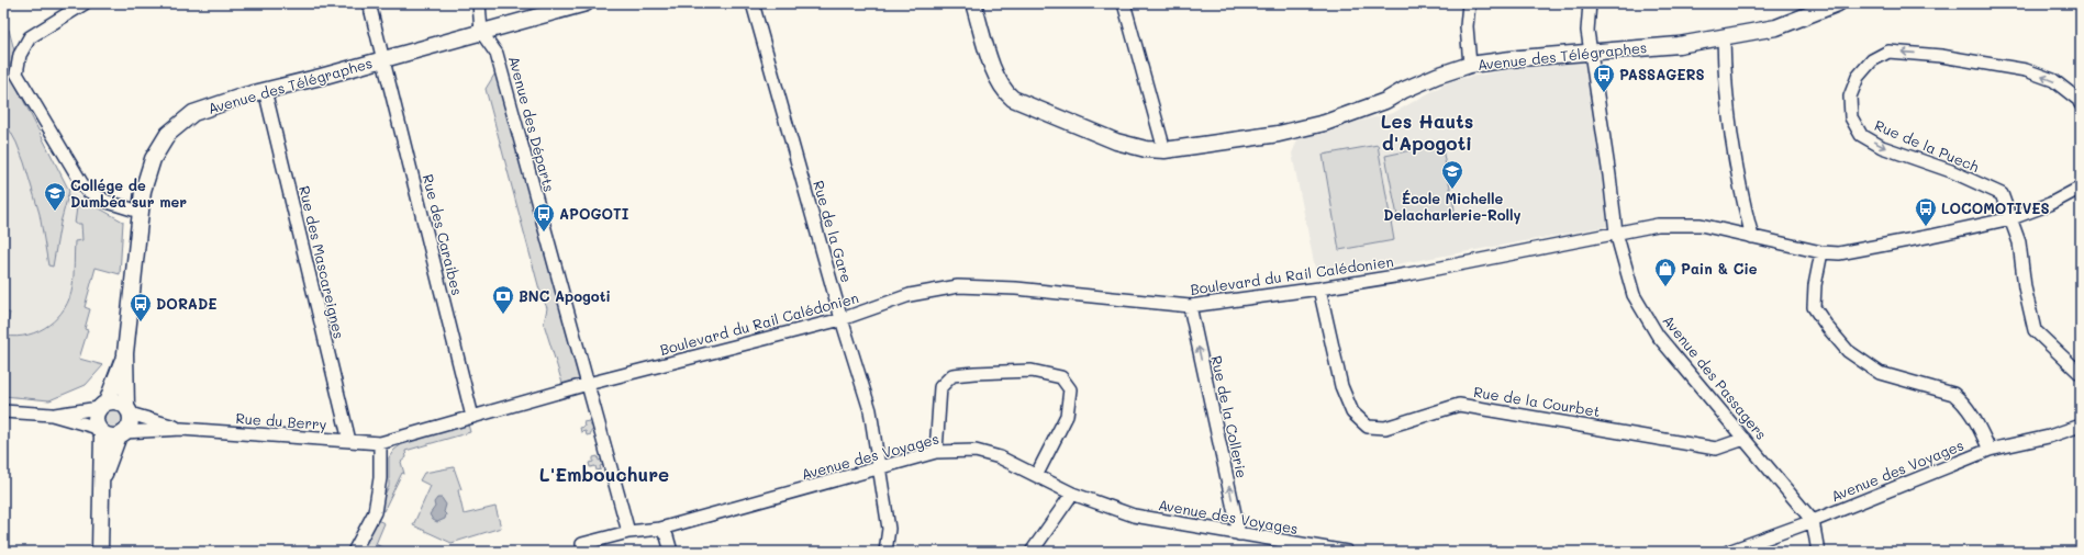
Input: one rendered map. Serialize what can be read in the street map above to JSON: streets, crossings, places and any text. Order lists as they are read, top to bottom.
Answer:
{
  "streets": {
    "street": [
      "Avenue des Télégraphes",
      "Avenue des Départs",
      "Rue de la Puech",
      "Rue de la Gare",
      "Rue des Caraibes",
      "Rue des Mascareignes",
      "Boulevard du Rail Calédonien",
      "Avenue des Passagers",
      "Rue de la Courbet",
      "Rue de la Collerie",
      "Rue du Berry",
      "Avenue des Voyages"
    ]
  },
  "crossings": [
    ["Avenue des Télégraphes", "Avenue des Départs"],
    ["Avenue des Télégraphes", "Rue des Caraibes"],
    ["Avenue des Télégraphes", "Rue des Mascareignes"],
    ["Avenue des Télégraphes", "Avenue des Passagers"],
    ["Avenue des Télégraphes", "Rue du Berry"],
    ["Avenue des Départs", "Boulevard du Rail Calédonien"],
    ["Avenue des Départs", "Avenue des Voyages"],
    ["Rue de la Puech", "Boulevard du Rail Calédonien"],
    ["Rue de la Gare", "Boulevard du Rail Calédonien"],
    ["Rue de la Gare", "Avenue des Voyages"],
    ["Rue des Caraibes", "Boulevard du Rail Calédonien"],
    ["Rue des Mascareignes", "Rue du Berry"],
    ["Boulevard du Rail Calédonien", "Avenue des Passagers"],
    ["Boulevard du Rail Calédonien", "Rue de la Courbet"],
    ["Boulevard du Rail Calédonien", "Rue de la Collerie"],
    ["Boulevard du Rail Calédonien", "Rue du Berry"],
    ["Avenue des Passagers", "Rue de la Courbet"],
    ["Avenue des Passagers", "Avenue des Voyages"],
    ["Rue de la Collerie", "Avenue des Voyages"]
  ],
  "one_way": ["Rue de la Collerie"],
  "districts": ["Les Hauts d'Apogoti", "L'Embouchure"],
  "places": {
    "bus stop": [
      "PASSAGERS",
      "LOCOMOTIVES",
      "APOGOTI",
      "DORADE"
    ],
    "school or university": ["École Michelle Delacharlerie-Rolly", "Collége de Dumbéa sur mer"],
    "shop": ["Pain & Cie"],
    "bank": ["BNC Apogoti"]
  }
}
